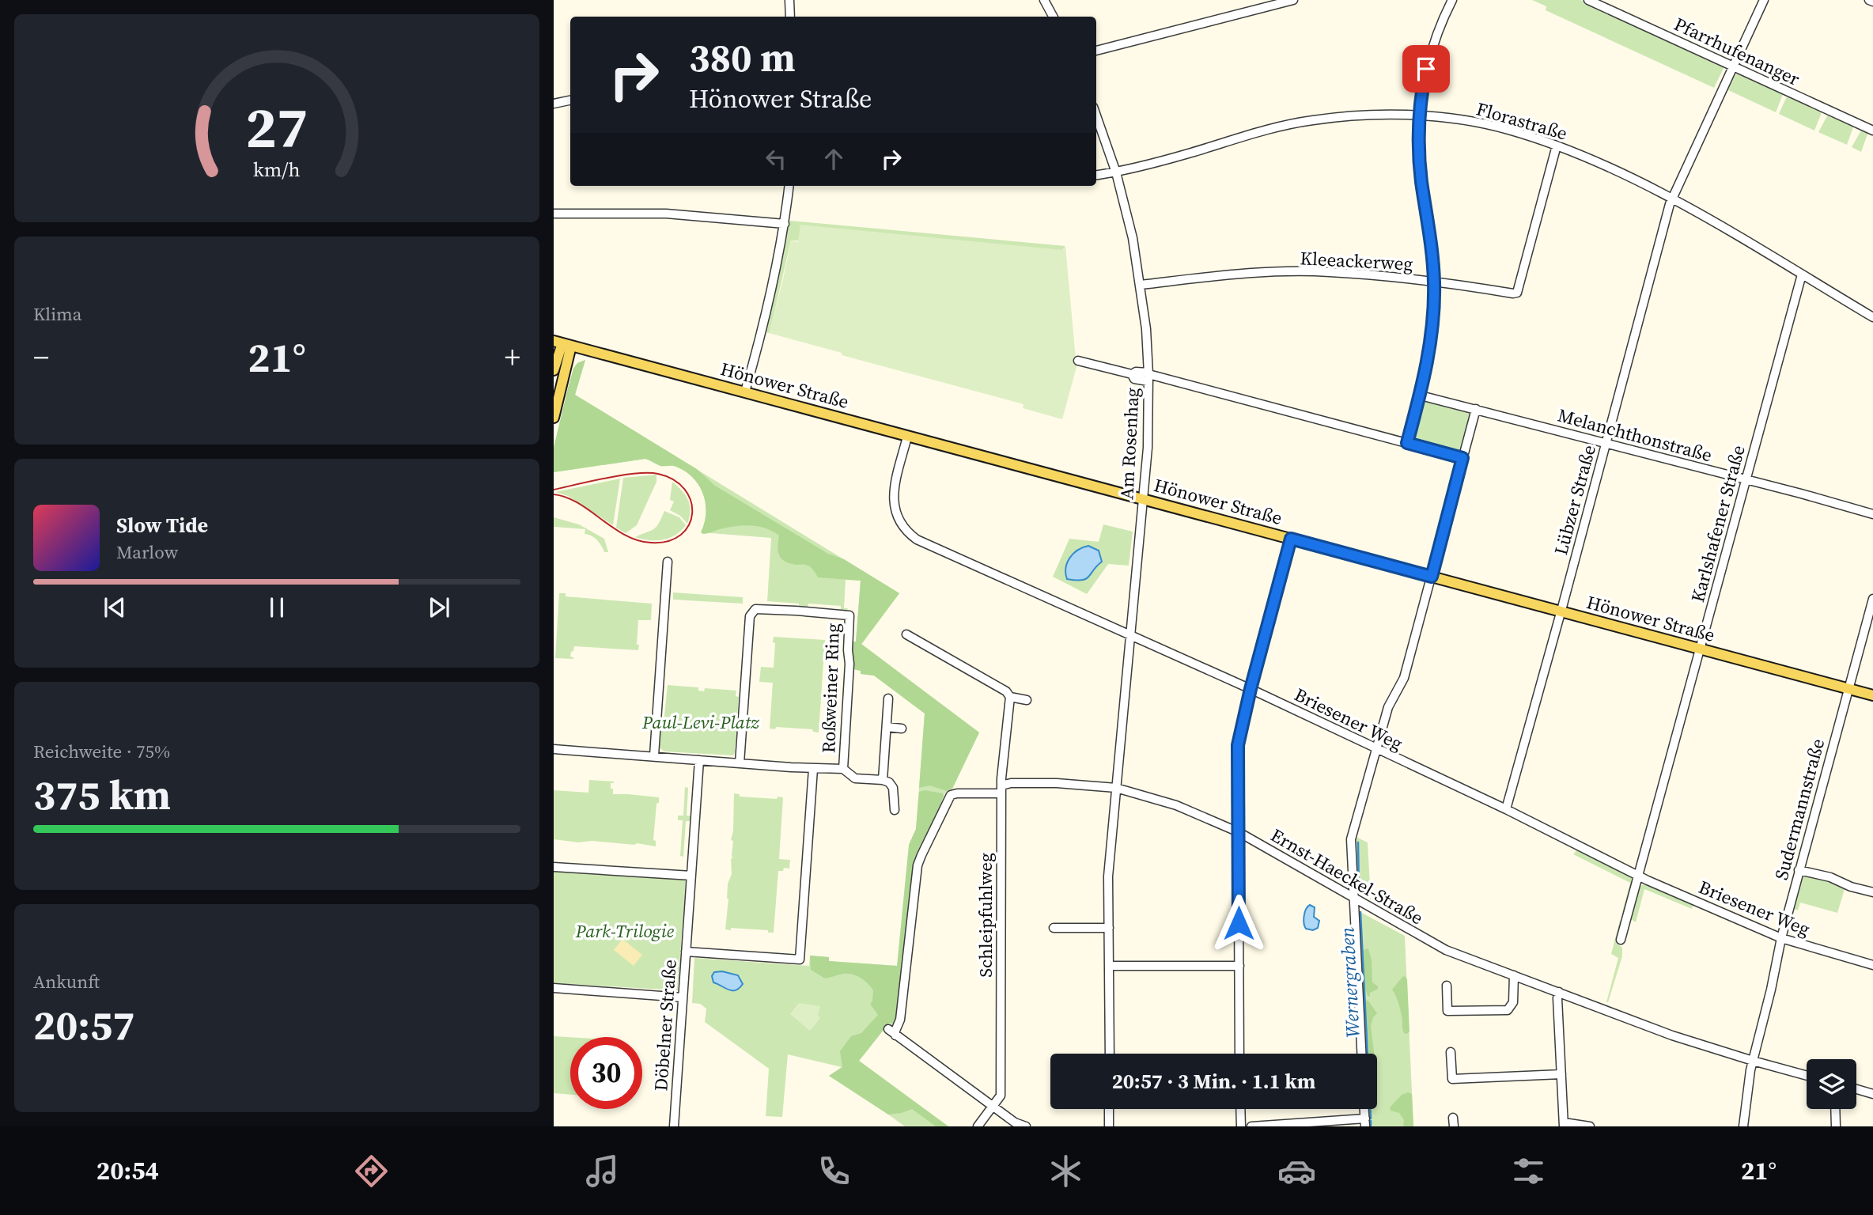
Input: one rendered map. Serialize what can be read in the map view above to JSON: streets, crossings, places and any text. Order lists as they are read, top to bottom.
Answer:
{
  "streets": {
    "main road": ["Hönower Straße"],
    "street": [
      "Pfarrhufenanger",
      "Florastraße",
      "Kleeackerweg",
      "Melanchthonstraße",
      "Am Rosenhag",
      "Lübzer Straße",
      "Karlshafener Straße",
      "Roßweiner Ring",
      "Briesener Weg",
      "Sudermannstraße",
      "Ernst-Haeckel-Straße",
      "Schleipfuhlweg",
      "Döbelner Straße"
    ]
  },
  "crossings": [
    ["Pfarrhufenanger", "Lübzer Straße"],
    ["Florastraße", "Kleeackerweg"],
    ["Florastraße", "Am Rosenhag"],
    ["Florastraße", "Lübzer Straße"],
    ["Florastraße", "Karlshafener Straße"],
    ["Kleeackerweg", "Am Rosenhag"],
    ["Hönower Straße", "Am Rosenhag"],
    ["Hönower Straße", "Lübzer Straße"],
    ["Hönower Straße", "Karlshafener Straße"],
    ["Hönower Straße", "Briesener Weg"],
    ["Hönower Straße", "Sudermannstraße"],
    ["Melanchthonstraße", "Lübzer Straße"],
    ["Melanchthonstraße", "Karlshafener Straße"],
    ["Am Rosenhag", "Briesener Weg"],
    ["Am Rosenhag", "Ernst-Haeckel-Straße"],
    ["Lübzer Straße", "Briesener Weg"],
    ["Karlshafener Straße", "Briesener Weg"],
    ["Briesener Weg", "Sudermannstraße"],
    ["Sudermannstraße", "Ernst-Haeckel-Straße"],
    ["Ernst-Haeckel-Straße", "Schleipfuhlweg"]
  ],
  "water": ["Wernergraben"],
  "parks": ["Paul-Levi-Platz", "Park-Trilogie"],
  "page": {
    "turn": ["380 m", "Hönower Straße"],
    "tile": [
      "Klima",
      ["Reichweite · 75%", "375 km"],
      ["Ankunft", "20:57"]
    ],
    "heat": ["−", "21°", "+"],
    "song": ["Slow Tide", "Marlow"],
    "limit": "30",
    "trip": "20:57 · 3 Min. · 1.1 km",
    "tabs": ["20:54", "21°"],
    "gauge": ["27", "km/h"]
  }
}
